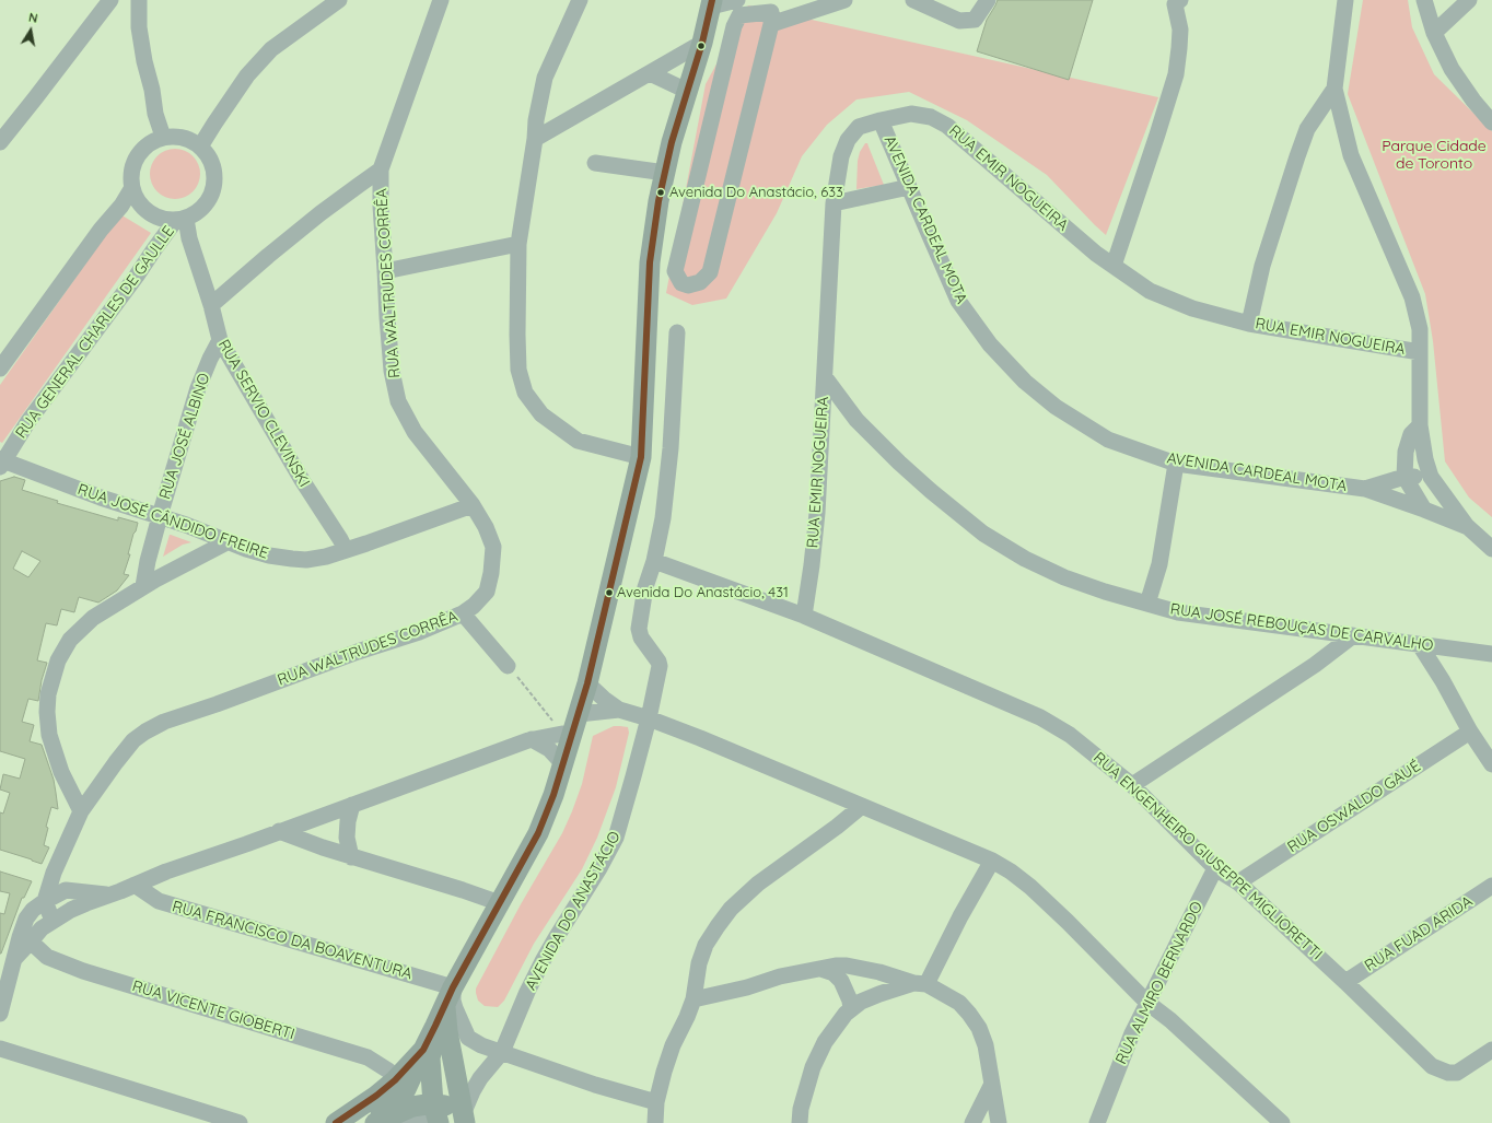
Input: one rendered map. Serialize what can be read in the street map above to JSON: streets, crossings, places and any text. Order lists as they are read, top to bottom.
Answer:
{
  "streets": {
    "street": [
      "RUA EMIR NOGUEIRA",
      "AVENIDA CARDEAL MOTA",
      "RUA WALTRUDES CORRÊA",
      "RUA GENERAL CHARLES DE GAULLE",
      "RUA SERVIO CLEVINSKI",
      "RUA JOSÉ ALBINO",
      "RUA JOSÉ CÂNDIDO FREIRE",
      "RUA JOSÉ REBOUÇAS DE CARVALHO",
      "RUA OSWALDO GAUÉ",
      "RUA ENGENHEIRO GIUSEPPE MIGLIORETTI",
      "AVENIDA DO ANASTÁCIO",
      "RUA FUAD ARIDA",
      "RUA FRANCISCO DA BOAVENTURA",
      "RUA ALMIRO BERNARDO",
      "RUA VICENTE GIOBERTI"
    ]
  },
  "crossings": [
    ["RUA EMIR NOGUEIRA", "AVENIDA CARDEAL MOTA"],
    ["RUA EMIR NOGUEIRA", "RUA JOSÉ REBOUÇAS DE CARVALHO"],
    ["RUA EMIR NOGUEIRA", "RUA ENGENHEIRO GIUSEPPE MIGLIORETTI"],
    ["RUA WALTRUDES CORRÊA", "RUA JOSÉ CÂNDIDO FREIRE"],
    ["RUA GENERAL CHARLES DE GAULLE", "RUA SERVIO CLEVINSKI"],
    ["RUA GENERAL CHARLES DE GAULLE", "RUA JOSÉ CÂNDIDO FREIRE"],
    ["RUA SERVIO CLEVINSKI", "RUA JOSÉ ALBINO"],
    ["RUA SERVIO CLEVINSKI", "RUA JOSÉ CÂNDIDO FREIRE"],
    ["RUA JOSÉ ALBINO", "RUA JOSÉ CÂNDIDO FREIRE"],
    ["RUA OSWALDO GAUÉ", "RUA ENGENHEIRO GIUSEPPE MIGLIORETTI"],
    ["RUA ENGENHEIRO GIUSEPPE MIGLIORETTI", "AVENIDA DO ANASTÁCIO"],
    ["RUA ENGENHEIRO GIUSEPPE MIGLIORETTI", "RUA FUAD ARIDA"],
    ["RUA ENGENHEIRO GIUSEPPE MIGLIORETTI", "RUA ALMIRO BERNARDO"]
  ],
  "parks": ["Parque Cidade de Toronto"],
  "places": ["Avenida Do Anastácio, 633", "Avenida Do Anastácio, 431"],
  "north": "top"
}
